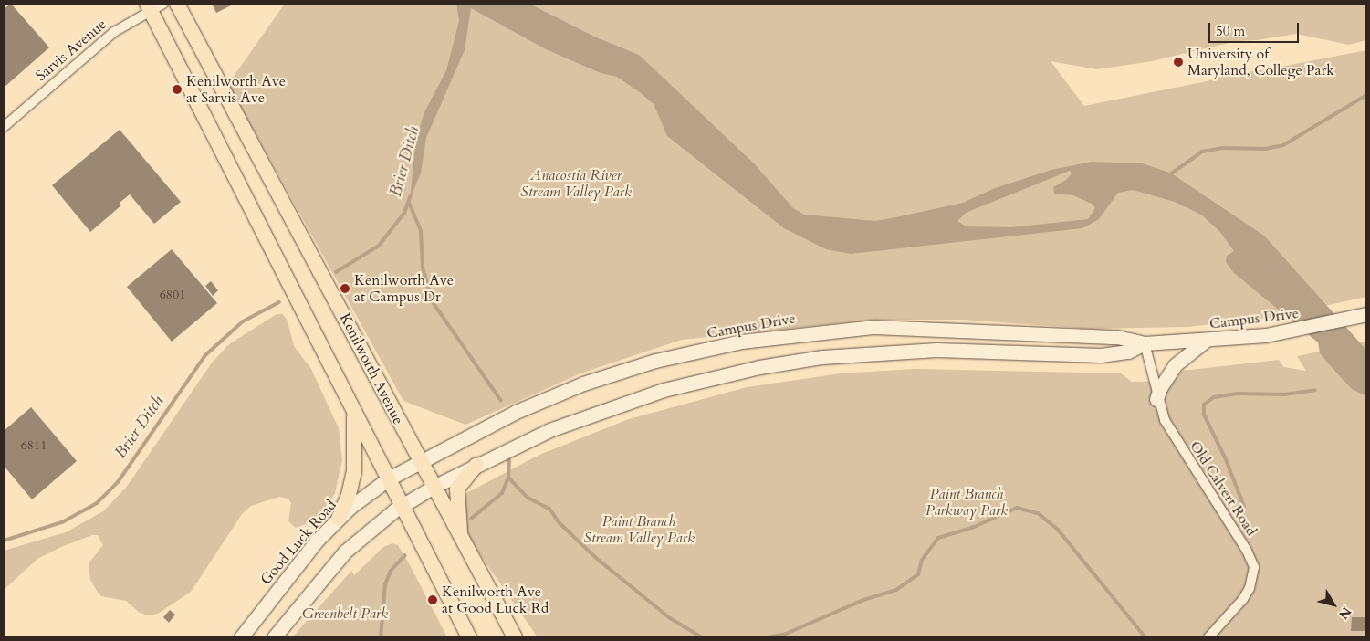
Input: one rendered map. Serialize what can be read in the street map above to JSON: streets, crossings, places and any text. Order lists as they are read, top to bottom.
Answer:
{
  "streets": {
    "main road": ["Campus Drive", "Kenilworth Avenue", "Good Luck Road"],
    "street": ["Sarvis Avenue", "Old Calvert Road"]
  },
  "crossings": [
    ["Campus Drive", "Kenilworth Avenue"],
    ["Campus Drive", "Old Calvert Road"],
    ["Campus Drive", "Good Luck Road"]
  ],
  "water": ["Brier Ditch"],
  "parks": [
    "Anacostia River Stream Valley Park",
    "Paint Branch Parkway Park",
    "Paint Branch Stream Valley Park",
    "Greenbelt Park"
  ],
  "places": [
    "University of Maryland, College Park",
    "Kenilworth Ave at Sarvis Ave",
    "Kenilworth Ave at Campus Dr",
    "Kenilworth Ave at Good Luck Rd"
  ],
  "house_numbers": ["6801", "6811"],
  "scale_bar": "50 m",
  "north": "bottom right"
}
